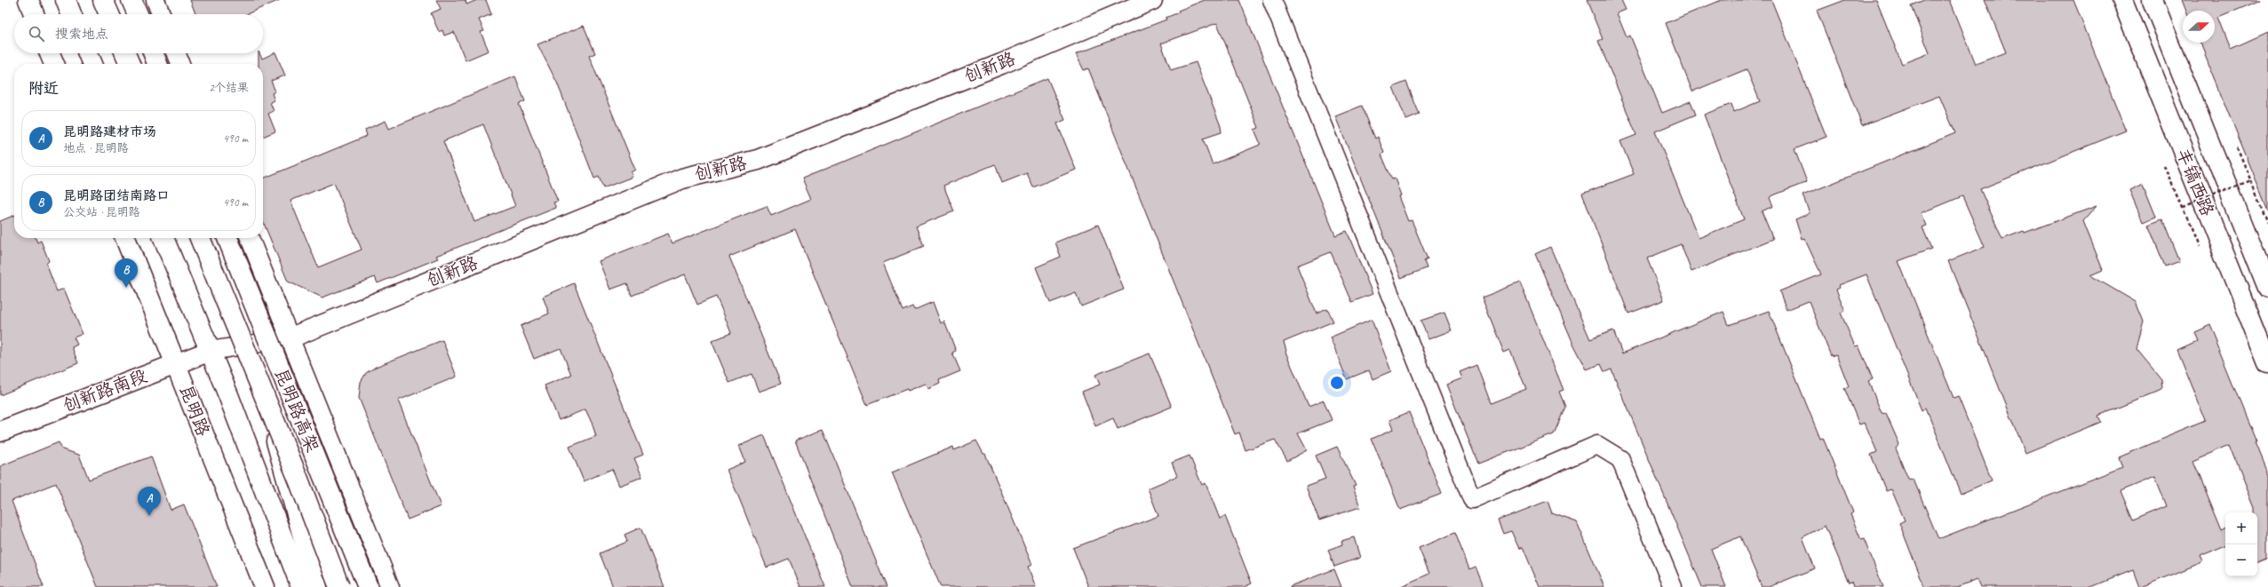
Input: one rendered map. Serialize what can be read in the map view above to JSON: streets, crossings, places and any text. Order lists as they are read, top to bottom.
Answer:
{
  "streets": {
    "main road": [
      "创新路",
      "丰镐西路",
      "创新路南段",
      "昆明路",
      "昆明路高架"
    ]
  },
  "crossings": [
    ["创新路南段", "昆明路"]
  ],
  "north": "right",
  "page": {
    "search": "搜索地点",
    "heading": ["附近", "2个结果"],
    "list": [
      {
        "mark": "A",
        "name": "昆明路建材市场",
        "note": "地点 · 昆明路",
        "value": "490 m"
      },
      {
        "mark": "B",
        "name": "昆明路团结南路口",
        "note": "公交站 · 昆明路",
        "value": "490 m"
      }
    ],
    "pins": ["B", "A"],
    "map_buttons": ["+", "−"]
  }
}
